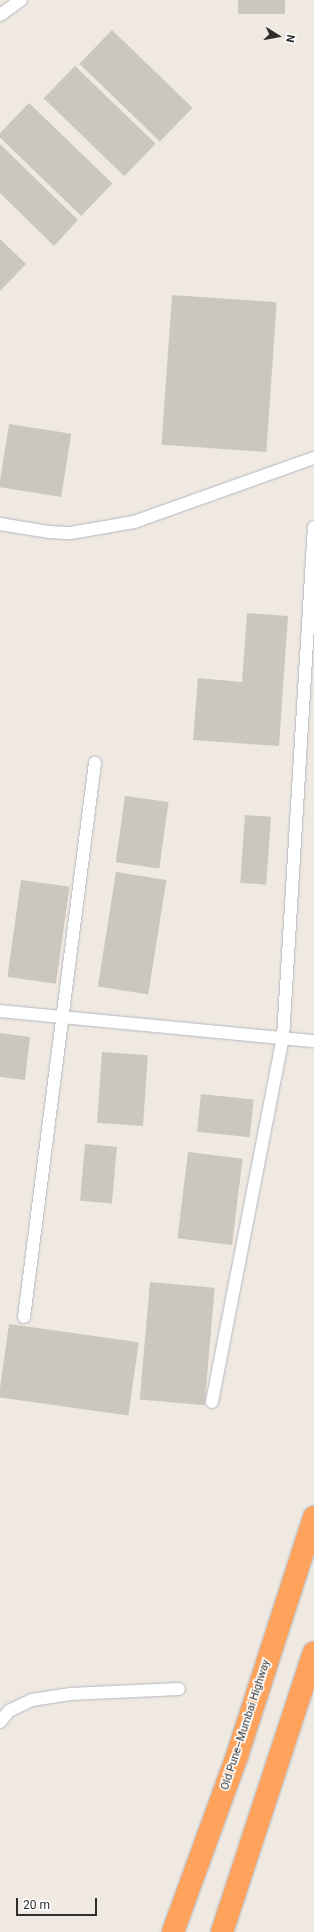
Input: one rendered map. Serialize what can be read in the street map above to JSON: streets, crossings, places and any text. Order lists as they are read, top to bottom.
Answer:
{
  "streets": {
    "highway": ["Old Pune–Mumbai Highway"]
  },
  "scale_bar": "20 m",
  "north": "right"
}
